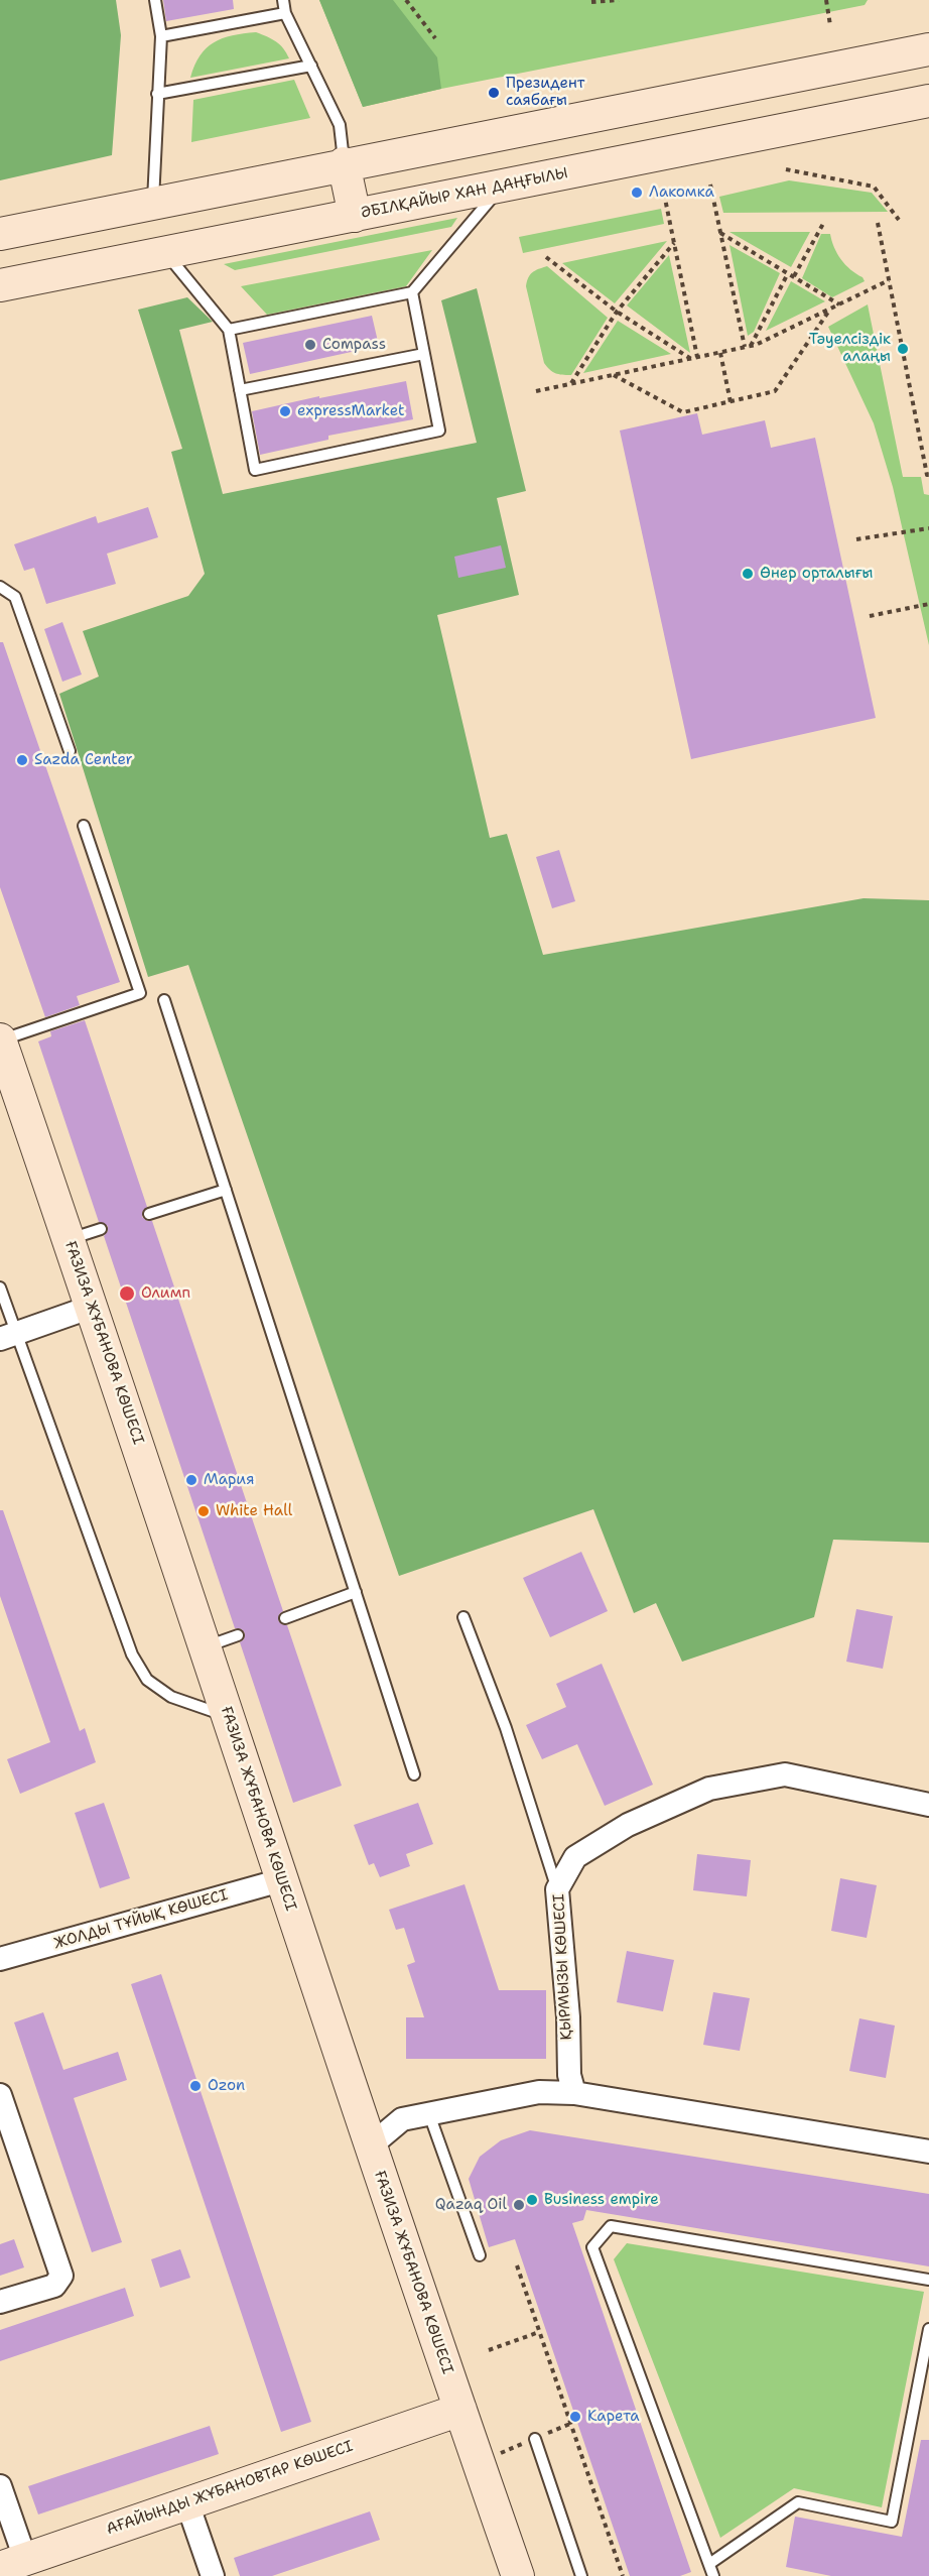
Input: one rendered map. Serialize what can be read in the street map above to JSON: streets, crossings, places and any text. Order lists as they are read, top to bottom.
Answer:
{
  "streets": {
    "street": [
      "ӘБІЛҚАЙЫР ХАН ДАҢҒЫЛЫ",
      "ҒАЗИЗА ЖҰБАНОВА КӨШЕСІ",
      "ЖОЛДЫ ТҰЙЫҚ КӨШЕСІ",
      "ҚЫРМЫЗЫ КӨШЕСІ",
      "АҒАЙЫНДЫ ЖҰБАНОВТАР КӨШЕСІ"
    ]
  },
  "crossings": [
    ["ҒАЗИЗА ЖҰБАНОВА КӨШЕСІ", "ЖОЛДЫ ТҰЙЫҚ КӨШЕСІ"],
    ["ҒАЗИЗА ЖҰБАНОВА КӨШЕСІ", "АҒАЙЫНДЫ ЖҰБАНОВТАР КӨШЕСІ"]
  ],
  "places": [
    "Президент саябағы",
    "Лакомка",
    "Compass",
    "Тәуелсіздік алаңы",
    "expressMarket",
    "Өнер орталығы",
    "Sazda Center",
    "Олимп",
    "Мария",
    "White Hall",
    "Ozon",
    "Business empire",
    "Qazaq Oil",
    "Карета"
  ]
}
